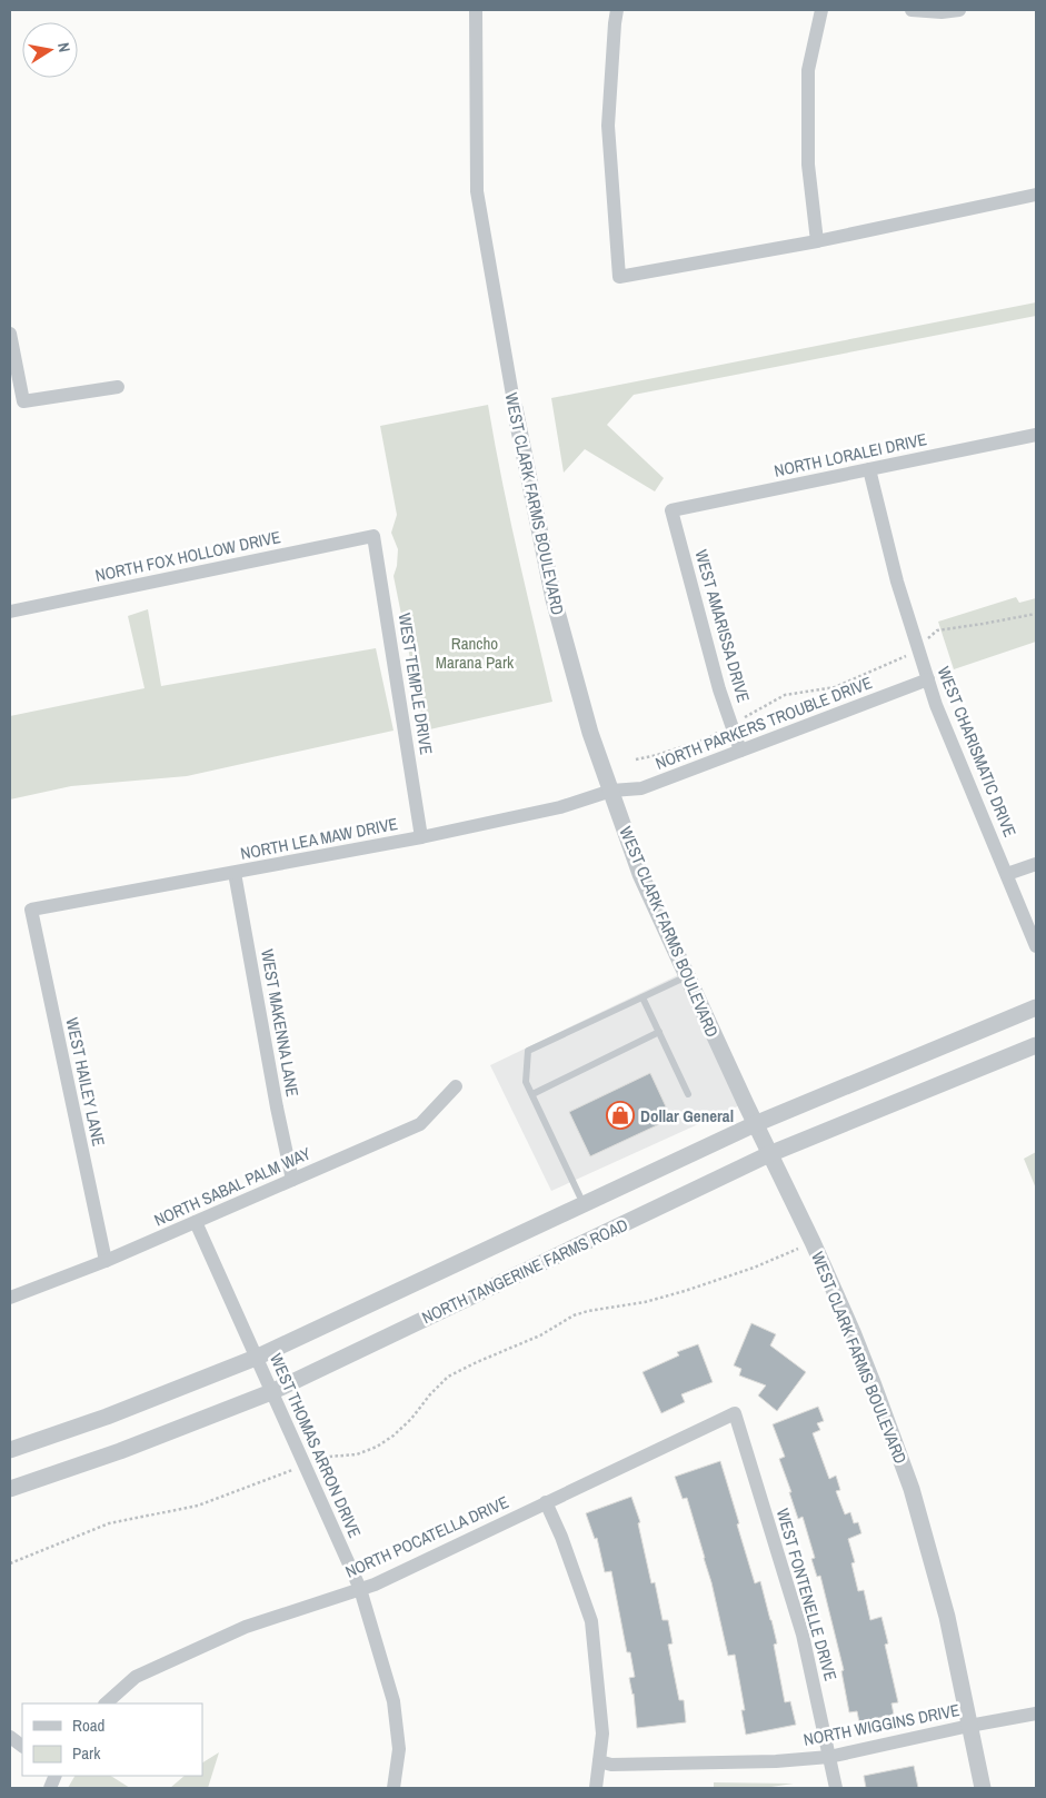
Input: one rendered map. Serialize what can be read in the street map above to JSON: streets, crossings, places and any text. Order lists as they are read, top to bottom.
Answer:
{
  "streets": {
    "street": [
      "NORTH LORALEI DRIVE",
      "WEST CLARK FARMS BOULEVARD",
      "NORTH FOX HOLLOW DRIVE",
      "WEST AMARISSA DRIVE",
      "WEST TEMPLE DRIVE",
      "NORTH PARKERS TROUBLE DRIVE",
      "WEST CHARISMATIC DRIVE",
      "NORTH LEA MAW DRIVE",
      "WEST MAKENNA LANE",
      "WEST HAILEY LANE",
      "NORTH SABAL PALM WAY",
      "NORTH TANGERINE FARMS ROAD",
      "WEST THOMAS ARRON DRIVE",
      "NORTH POCATELLA DRIVE",
      "WEST FONTENELLE DRIVE",
      "NORTH WIGGINS DRIVE"
    ]
  },
  "crossings": [
    ["NORTH LORALEI DRIVE", "WEST AMARISSA DRIVE"],
    ["NORTH LORALEI DRIVE", "WEST CHARISMATIC DRIVE"],
    ["WEST CLARK FARMS BOULEVARD", "NORTH PARKERS TROUBLE DRIVE"],
    ["WEST CLARK FARMS BOULEVARD", "NORTH LEA MAW DRIVE"],
    ["WEST CLARK FARMS BOULEVARD", "NORTH TANGERINE FARMS ROAD"],
    ["WEST CLARK FARMS BOULEVARD", "NORTH WIGGINS DRIVE"],
    ["NORTH FOX HOLLOW DRIVE", "WEST TEMPLE DRIVE"],
    ["WEST AMARISSA DRIVE", "NORTH PARKERS TROUBLE DRIVE"],
    ["WEST TEMPLE DRIVE", "NORTH LEA MAW DRIVE"],
    ["NORTH PARKERS TROUBLE DRIVE", "WEST CHARISMATIC DRIVE"],
    ["NORTH PARKERS TROUBLE DRIVE", "NORTH LEA MAW DRIVE"],
    ["NORTH LEA MAW DRIVE", "WEST MAKENNA LANE"],
    ["NORTH LEA MAW DRIVE", "WEST HAILEY LANE"],
    ["WEST MAKENNA LANE", "NORTH SABAL PALM WAY"],
    ["WEST HAILEY LANE", "NORTH SABAL PALM WAY"],
    ["NORTH SABAL PALM WAY", "WEST THOMAS ARRON DRIVE"],
    ["NORTH TANGERINE FARMS ROAD", "WEST THOMAS ARRON DRIVE"],
    ["WEST THOMAS ARRON DRIVE", "NORTH POCATELLA DRIVE"],
    ["NORTH POCATELLA DRIVE", "WEST FONTENELLE DRIVE"],
    ["WEST FONTENELLE DRIVE", "NORTH WIGGINS DRIVE"]
  ],
  "parks": ["Rancho Marana Park"],
  "places": {
    "shop": ["Dollar General"]
  },
  "legend": ["Road", "Park"],
  "north": "right"
}
